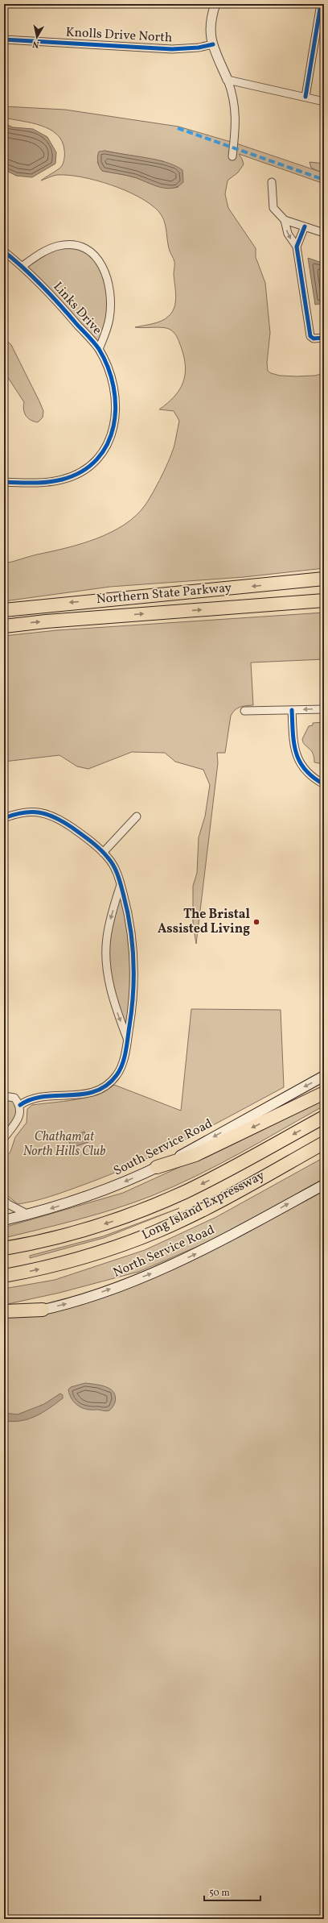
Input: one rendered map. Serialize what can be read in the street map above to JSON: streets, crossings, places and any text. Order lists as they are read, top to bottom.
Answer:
{
  "streets": {
    "highway": ["Northern State Parkway", "Long Island Expressway"],
    "main road": ["South Service Road", "North Service Road"],
    "street": ["Knolls Drive North", "Links Drive"]
  },
  "one_way": ["South Service Road", "North Service Road"],
  "parks": ["Chatham at North Hills Club"],
  "places": ["The Bristal Assisted Living"],
  "scale_bar": "50 m",
  "north": "bottom"
}
